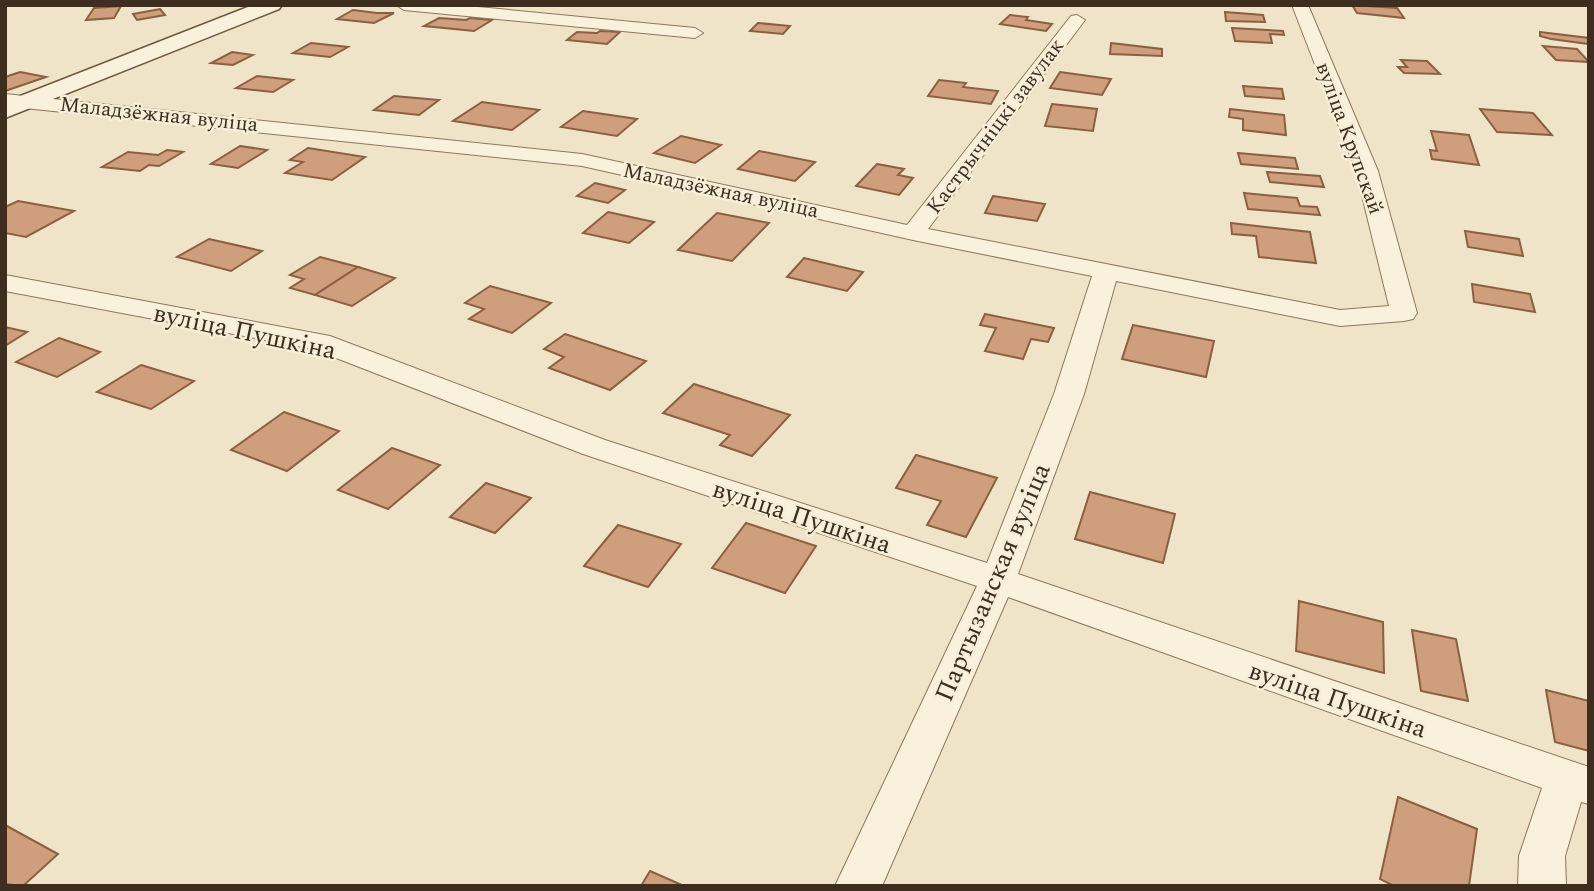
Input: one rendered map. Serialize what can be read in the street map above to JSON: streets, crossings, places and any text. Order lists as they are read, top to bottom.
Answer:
{
  "streets": {
    "street": [
      "Маладзёжная вуліца",
      "Кастрычніцкі завулак",
      "вуліца Крупскай",
      "вуліца Пушкіна",
      "Партызанская вуліца"
    ]
  },
  "crossings": [
    ["Маладзёжная вуліца", "Кастрычніцкі завулак"],
    ["Маладзёжная вуліца", "вуліца Крупскай"],
    ["Маладзёжная вуліца", "Партызанская вуліца"],
    ["вуліца Пушкіна", "Партызанская вуліца"]
  ]
}
